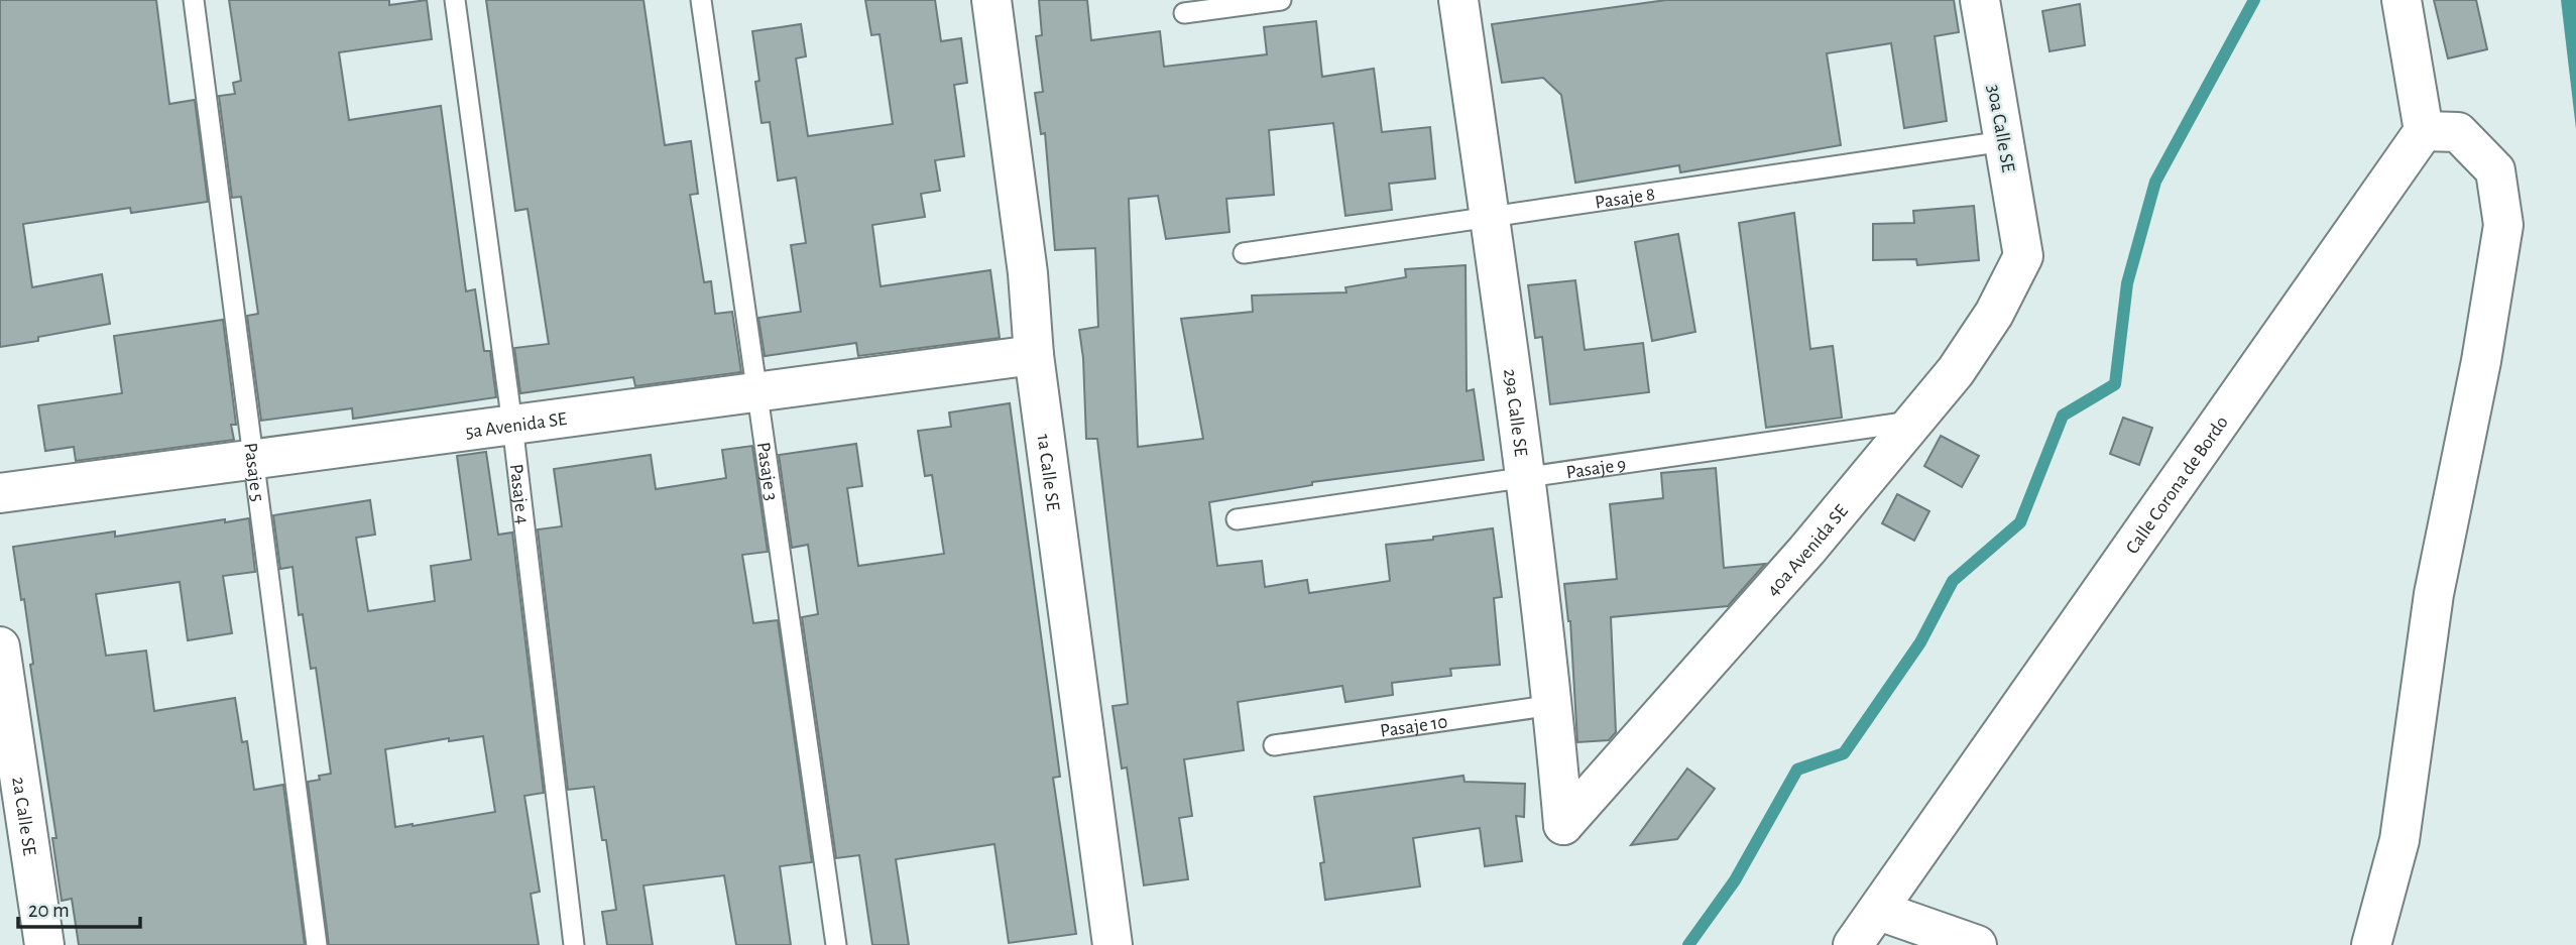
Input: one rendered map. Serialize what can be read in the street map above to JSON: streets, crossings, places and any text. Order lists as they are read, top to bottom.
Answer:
{
  "streets": {
    "street": [
      "30a Calle SE",
      "29a Calle SE",
      "5a Avenida SE",
      "1a Calle SE",
      "Calle Corona de Bordo",
      "40a Avenida SE",
      "2a Calle SE"
    ],
    "lane": [
      "Pasaje 8",
      "Pasaje 9",
      "Pasaje 5",
      "Pasaje 3",
      "Pasaje 4",
      "Pasaje 10"
    ]
  },
  "crossings": [
    ["30a Calle SE", "Pasaje 8"],
    ["30a Calle SE", "40a Avenida SE"],
    ["Pasaje 8", "29a Calle SE"],
    ["29a Calle SE", "Pasaje 9"],
    ["29a Calle SE", "40a Avenida SE"],
    ["29a Calle SE", "Pasaje 10"],
    ["5a Avenida SE", "Pasaje 5"],
    ["5a Avenida SE", "Pasaje 3"],
    ["5a Avenida SE", "1a Calle SE"],
    ["5a Avenida SE", "Pasaje 4"],
    ["Pasaje 9", "40a Avenida SE"]
  ],
  "scale_bar": "20 m"
}
